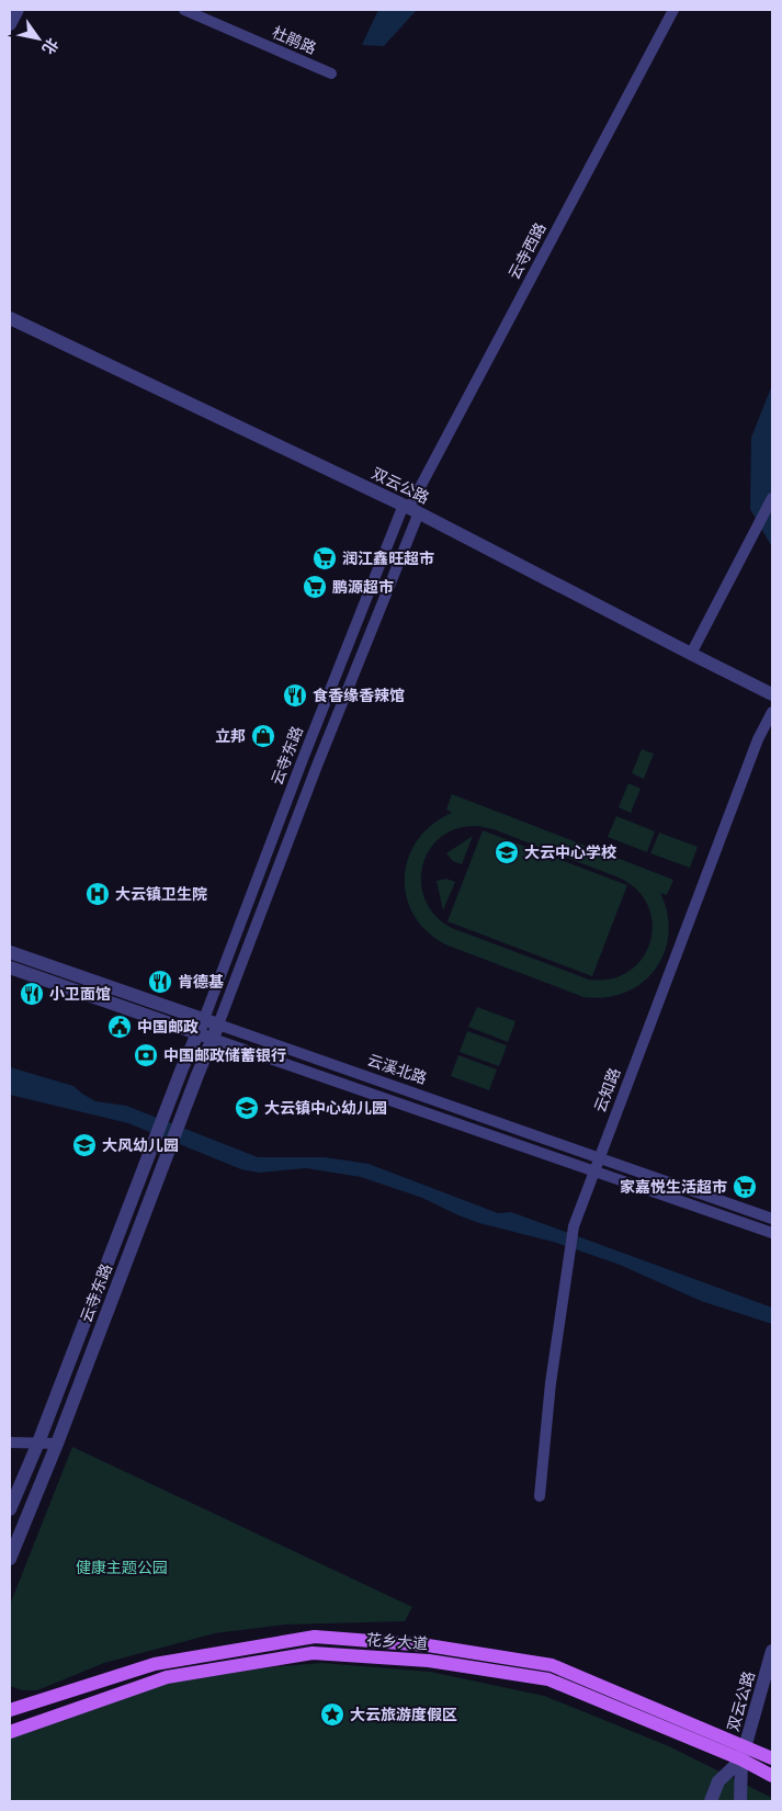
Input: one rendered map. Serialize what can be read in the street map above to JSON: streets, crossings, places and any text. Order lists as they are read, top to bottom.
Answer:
{
  "streets": {
    "main road": ["花乡大道"],
    "street": [
      "杜鹃路",
      "云寺西路",
      "双云公路",
      "云寺东路",
      "云溪北路",
      "云知路"
    ]
  },
  "crossings": [
    ["云寺西路", "双云公路"],
    ["云寺西路", "云寺东路"],
    ["双云公路", "云寺东路"],
    ["双云公路", "花乡大道"],
    ["云寺东路", "云溪北路"],
    ["云溪北路", "云知路"]
  ],
  "parks": ["健康主题公园"],
  "places": {
    "supermarket": ["润江鑫旺超市", "鹏源超市", "家嘉悦生活超市"],
    "restaurant": ["食香缘香辣馆", "肯德基", "小卫面馆"],
    "shop": ["立邦"],
    "school or university": ["大云中心学校", "大云镇中心幼儿园", "大风幼儿园"],
    "hospital": ["大云镇卫生院"],
    "public building": ["中国邮政"],
    "bank": ["中国邮政储蓄银行"],
    "place": ["大云旅游度假区"]
  },
  "north": "bottom right"
}
